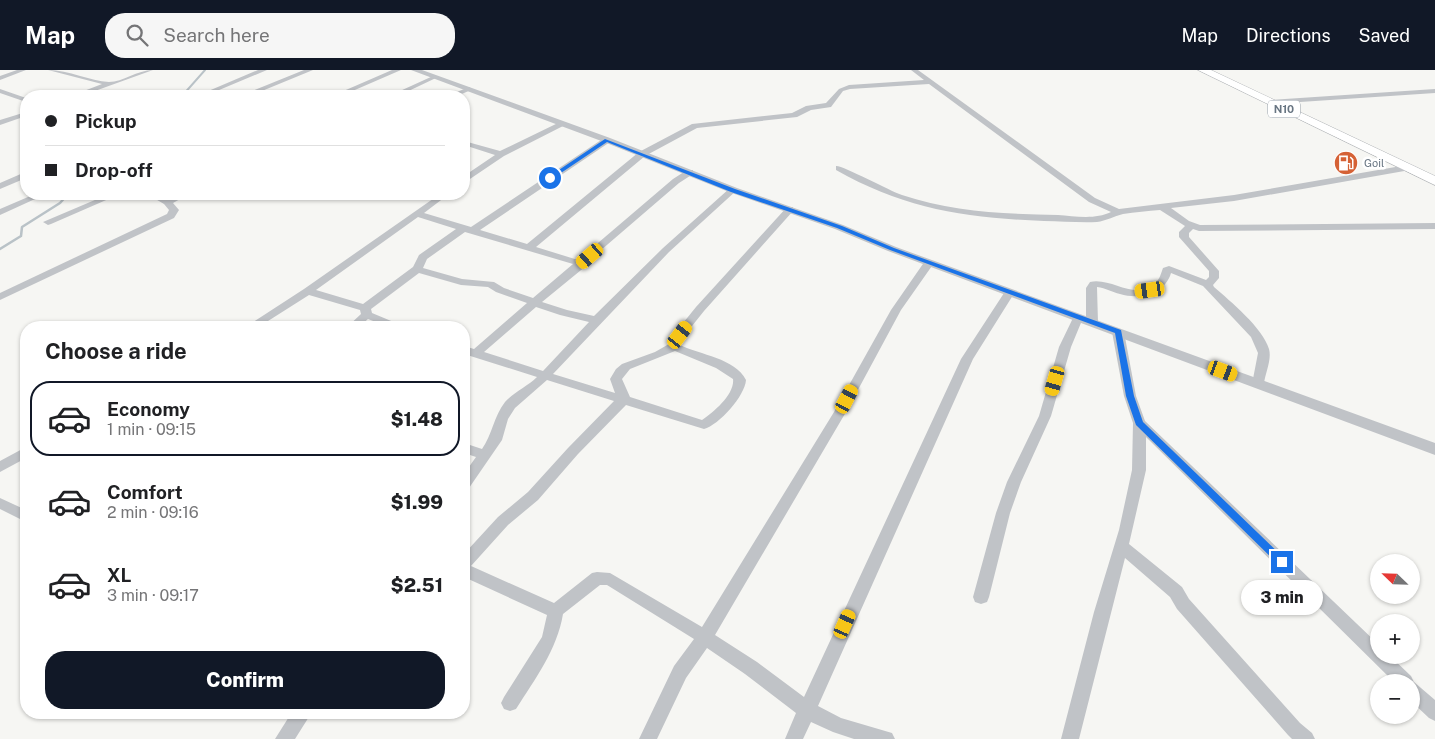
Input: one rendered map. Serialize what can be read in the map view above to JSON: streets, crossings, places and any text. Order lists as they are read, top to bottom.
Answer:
{
  "streets": {
    "highway": ["N10"]
  },
  "places": {
    "fuel station": ["Goil"]
  },
  "north": "top left",
  "page": {
    "header": "Map",
    "search": "Search here",
    "nav": ["Map", "Directions", "Saved"],
    "banner": ["Pickup", "Drop-off"],
    "heading": "Choose a ride",
    "list": [
      {
        "name": "Economy",
        "note": "1 min · 09:15",
        "value": "$1.48"
      },
      {
        "name": "Comfort",
        "note": "2 min · 09:16",
        "value": "$1.99"
      },
      {
        "name": "XL",
        "note": "3 min · 09:17",
        "value": "$2.51"
      }
    ],
    "map_buttons": ["+", "−"],
    "bubble": "3 min",
    "buttons": "Confirm"
  }
}
